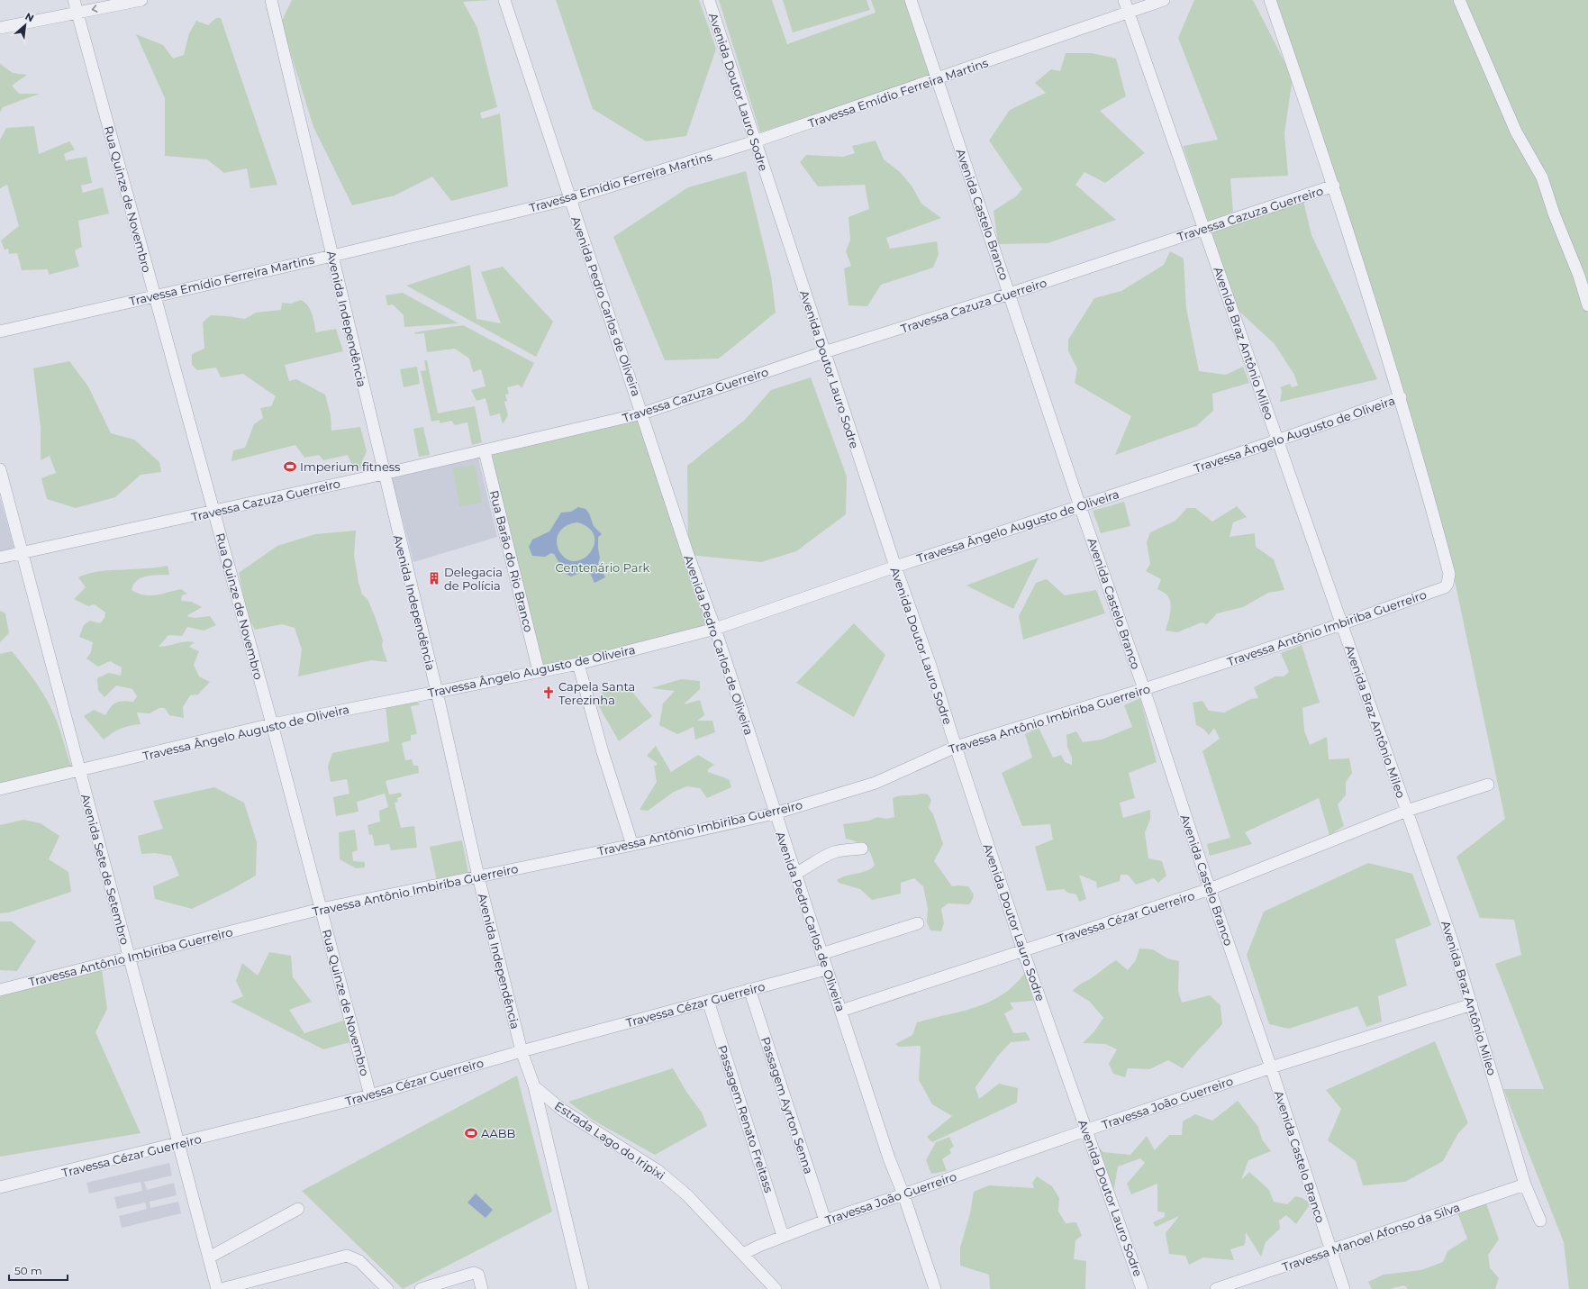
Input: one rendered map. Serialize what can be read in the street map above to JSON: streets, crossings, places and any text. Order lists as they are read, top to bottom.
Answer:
{
  "streets": {
    "street": [
      "Avenida Doutor Lauro Sodre",
      "Travessa Emídio Ferreira Martins",
      "Rua Quinze de Novembro",
      "Travessa Cazuza Guerreiro",
      "Avenida Castelo Branco",
      "Avenida Pedro Carlos de Oliveira",
      "Avenida Independência",
      "Avenida Braz Antônio Mileo",
      "Travessa Ângelo Augusto de Oliveira",
      "Rua Barão do Rio Branco",
      "Travessa Antônio Imbiriba Guerreiro",
      "Avenida Sete de Setembro",
      "Travessa Cézar Guerreiro",
      "Travessa João Guerreiro",
      "Passagem Ayrton Senna",
      "Passagem Renato Freitass",
      "Estrada Lago do Iripixi",
      "Travessa Manoel Afonso da Silva"
    ]
  },
  "crossings": [
    ["Avenida Doutor Lauro Sodre", "Travessa Emídio Ferreira Martins"],
    ["Avenida Doutor Lauro Sodre", "Travessa Cazuza Guerreiro"],
    ["Avenida Doutor Lauro Sodre", "Travessa Ângelo Augusto de Oliveira"],
    ["Avenida Doutor Lauro Sodre", "Travessa Antônio Imbiriba Guerreiro"],
    ["Avenida Doutor Lauro Sodre", "Travessa Cézar Guerreiro"],
    ["Avenida Doutor Lauro Sodre", "Travessa João Guerreiro"],
    ["Travessa Emídio Ferreira Martins", "Rua Quinze de Novembro"],
    ["Travessa Emídio Ferreira Martins", "Avenida Castelo Branco"],
    ["Travessa Emídio Ferreira Martins", "Avenida Pedro Carlos de Oliveira"],
    ["Travessa Emídio Ferreira Martins", "Avenida Independência"],
    ["Travessa Emídio Ferreira Martins", "Avenida Braz Antônio Mileo"],
    ["Rua Quinze de Novembro", "Travessa Cazuza Guerreiro"],
    ["Rua Quinze de Novembro", "Travessa Ângelo Augusto de Oliveira"],
    ["Rua Quinze de Novembro", "Travessa Antônio Imbiriba Guerreiro"],
    ["Rua Quinze de Novembro", "Travessa Cézar Guerreiro"],
    ["Travessa Cazuza Guerreiro", "Avenida Castelo Branco"],
    ["Travessa Cazuza Guerreiro", "Avenida Pedro Carlos de Oliveira"],
    ["Travessa Cazuza Guerreiro", "Avenida Independência"],
    ["Travessa Cazuza Guerreiro", "Avenida Braz Antônio Mileo"],
    ["Travessa Cazuza Guerreiro", "Rua Barão do Rio Branco"],
    ["Travessa Cazuza Guerreiro", "Avenida Sete de Setembro"],
    ["Avenida Castelo Branco", "Travessa Ângelo Augusto de Oliveira"],
    ["Avenida Castelo Branco", "Travessa Antônio Imbiriba Guerreiro"],
    ["Avenida Castelo Branco", "Travessa Cézar Guerreiro"],
    ["Avenida Castelo Branco", "Travessa João Guerreiro"],
    ["Avenida Castelo Branco", "Travessa Manoel Afonso da Silva"],
    ["Avenida Pedro Carlos de Oliveira", "Travessa Ângelo Augusto de Oliveira"],
    ["Avenida Pedro Carlos de Oliveira", "Travessa Antônio Imbiriba Guerreiro"],
    ["Avenida Pedro Carlos de Oliveira", "Travessa Cézar Guerreiro"],
    ["Avenida Pedro Carlos de Oliveira", "Travessa João Guerreiro"],
    ["Avenida Independência", "Travessa Ângelo Augusto de Oliveira"],
    ["Avenida Independência", "Travessa Antônio Imbiriba Guerreiro"],
    ["Avenida Independência", "Travessa Cézar Guerreiro"],
    ["Avenida Independência", "Estrada Lago do Iripixi"],
    ["Avenida Braz Antônio Mileo", "Travessa Ângelo Augusto de Oliveira"],
    ["Avenida Braz Antônio Mileo", "Travessa Antônio Imbiriba Guerreiro"],
    ["Avenida Braz Antônio Mileo", "Travessa Cézar Guerreiro"],
    ["Avenida Braz Antônio Mileo", "Travessa João Guerreiro"],
    ["Avenida Braz Antônio Mileo", "Travessa Manoel Afonso da Silva"],
    ["Travessa Ângelo Augusto de Oliveira", "Rua Barão do Rio Branco"],
    ["Travessa Ângelo Augusto de Oliveira", "Travessa Antônio Imbiriba Guerreiro"],
    ["Travessa Ângelo Augusto de Oliveira", "Avenida Sete de Setembro"],
    ["Travessa Antônio Imbiriba Guerreiro", "Avenida Sete de Setembro"],
    ["Avenida Sete de Setembro", "Travessa Cézar Guerreiro"],
    ["Travessa Cézar Guerreiro", "Passagem Ayrton Senna"],
    ["Travessa Cézar Guerreiro", "Passagem Renato Freitass"],
    ["Travessa João Guerreiro", "Passagem Ayrton Senna"],
    ["Travessa João Guerreiro", "Passagem Renato Freitass"],
    ["Travessa João Guerreiro", "Estrada Lago do Iripixi"]
  ],
  "parks": ["Centenário Park"],
  "places": {
    "sports": ["Imperium fitness", "AABB"],
    "building": ["Delegacia de Polícia"],
    "church": ["Capela Santa Terezinha"]
  },
  "scale_bar": "50 m",
  "north": "top right"
}
